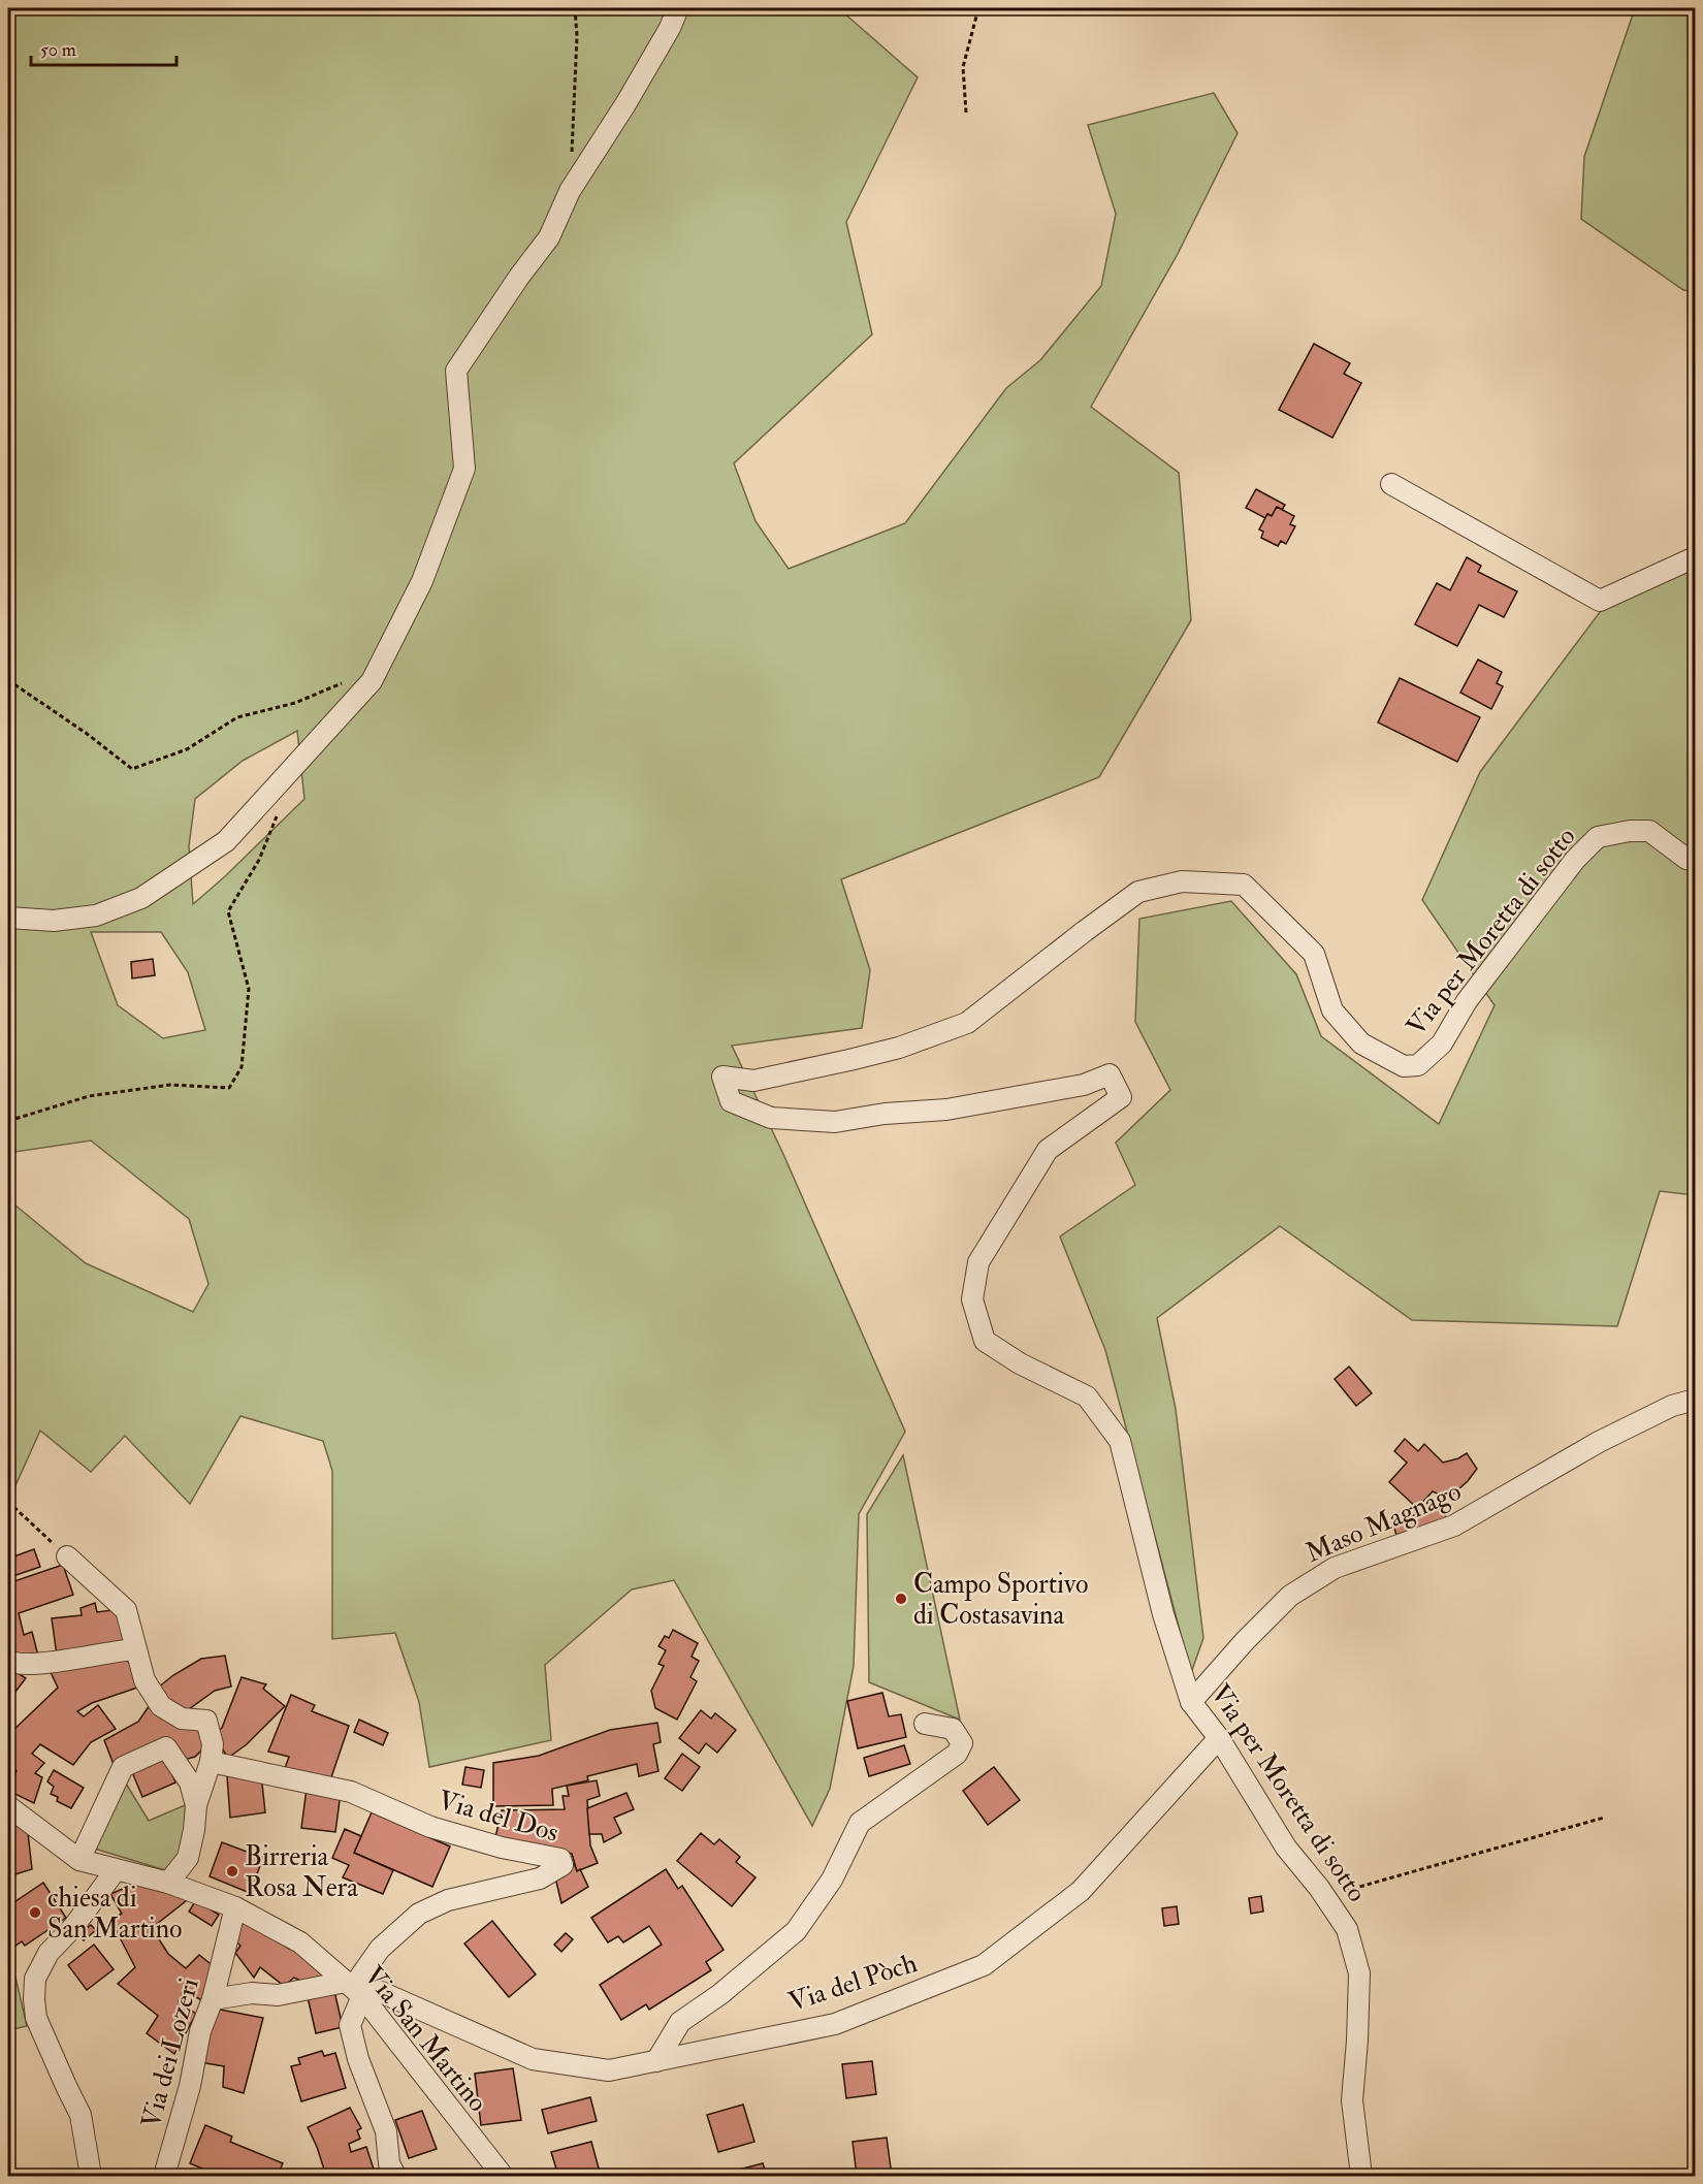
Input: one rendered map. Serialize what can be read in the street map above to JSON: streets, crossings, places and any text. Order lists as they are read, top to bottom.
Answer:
{
  "streets": {
    "street": [
      "Via per Moretta di sotto",
      "Maso Magnago",
      "Via del Dos",
      "Via del Pòch",
      "Via San Martino",
      "Via dei Lozeri"
    ]
  },
  "crossings": [
    ["Via per Moretta di sotto", "Maso Magnago"],
    ["Via per Moretta di sotto", "Via del Pòch"],
    ["Via del Dos", "Via del Pòch"],
    ["Via del Dos", "Via San Martino"],
    ["Via del Pòch", "Via San Martino"],
    ["Via San Martino", "Via dei Lozeri"]
  ],
  "places": ["Campo Sportivo di Costasavina", "Birreria Rosa Nera", "chiesa di San Martino"],
  "scale_bar": "50 m"
}
